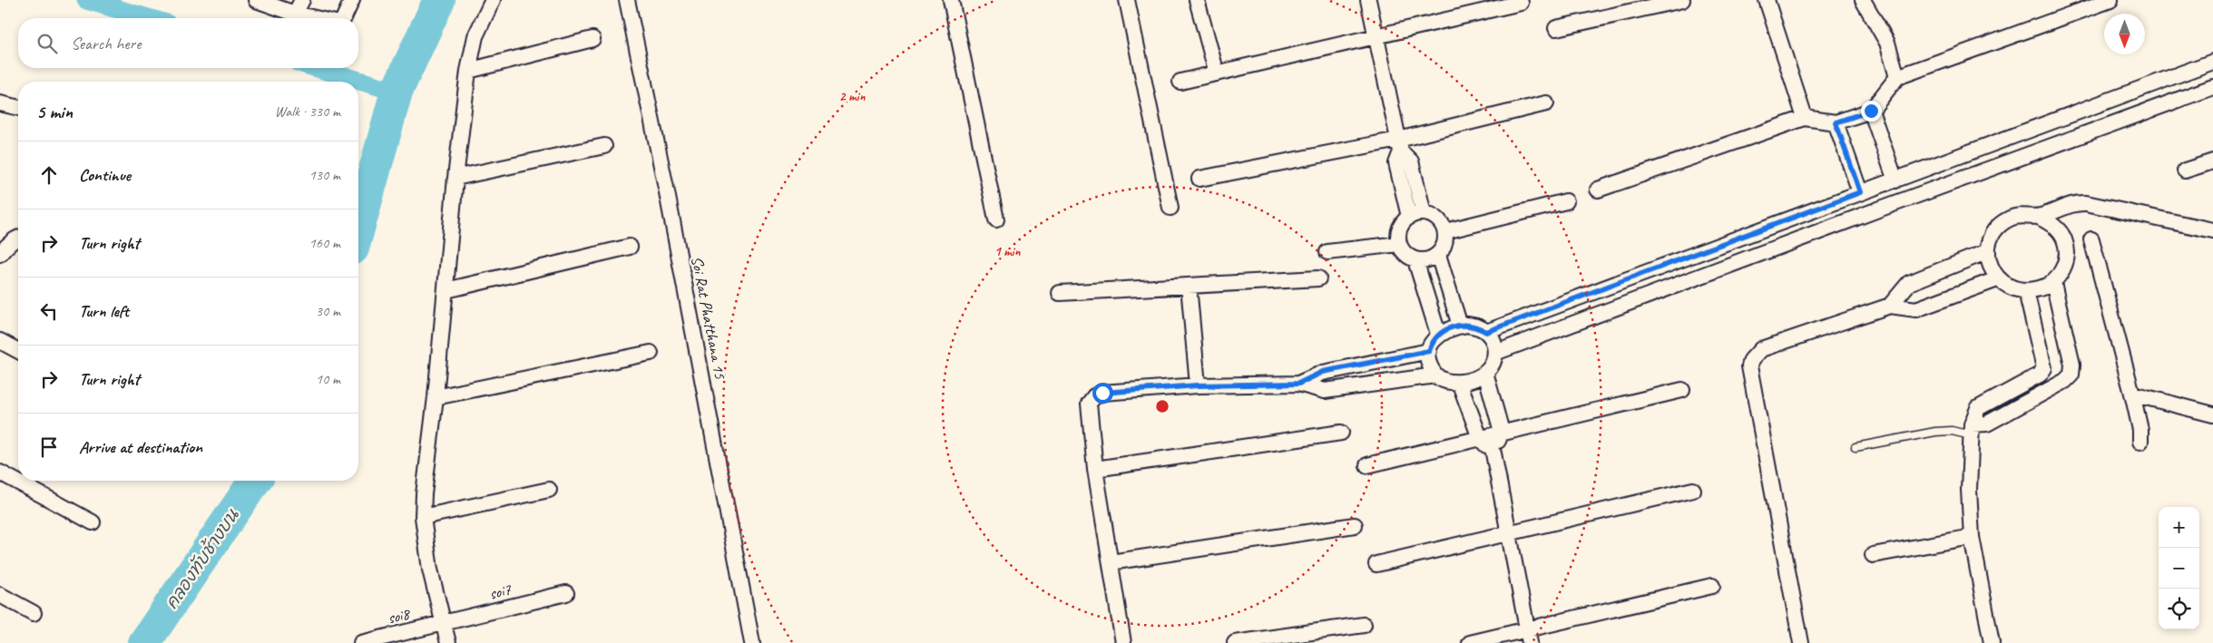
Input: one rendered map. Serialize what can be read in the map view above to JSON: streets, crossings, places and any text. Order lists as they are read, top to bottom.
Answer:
{
  "streets": {
    "street": ["Soi Rat Phatthana 15", "soi7", "soi8"]
  },
  "crossings": [
    ["soi7", "soi8"]
  ],
  "water": ["คลองทับช้างบน"],
  "north": "bottom",
  "page": {
    "search": "Search here",
    "heading": ["5 min", "Walk · 330 m"],
    "list": [
      ["Continue", "130 m"],
      ["Turn right", "160 m"],
      ["Turn left", "30 m"],
      ["Turn right", "10 m"],
      "Arrive at destination"
    ],
    "map_buttons": ["+", "−"]
  },
  "rings": ["2 min", "1 min"]
}
